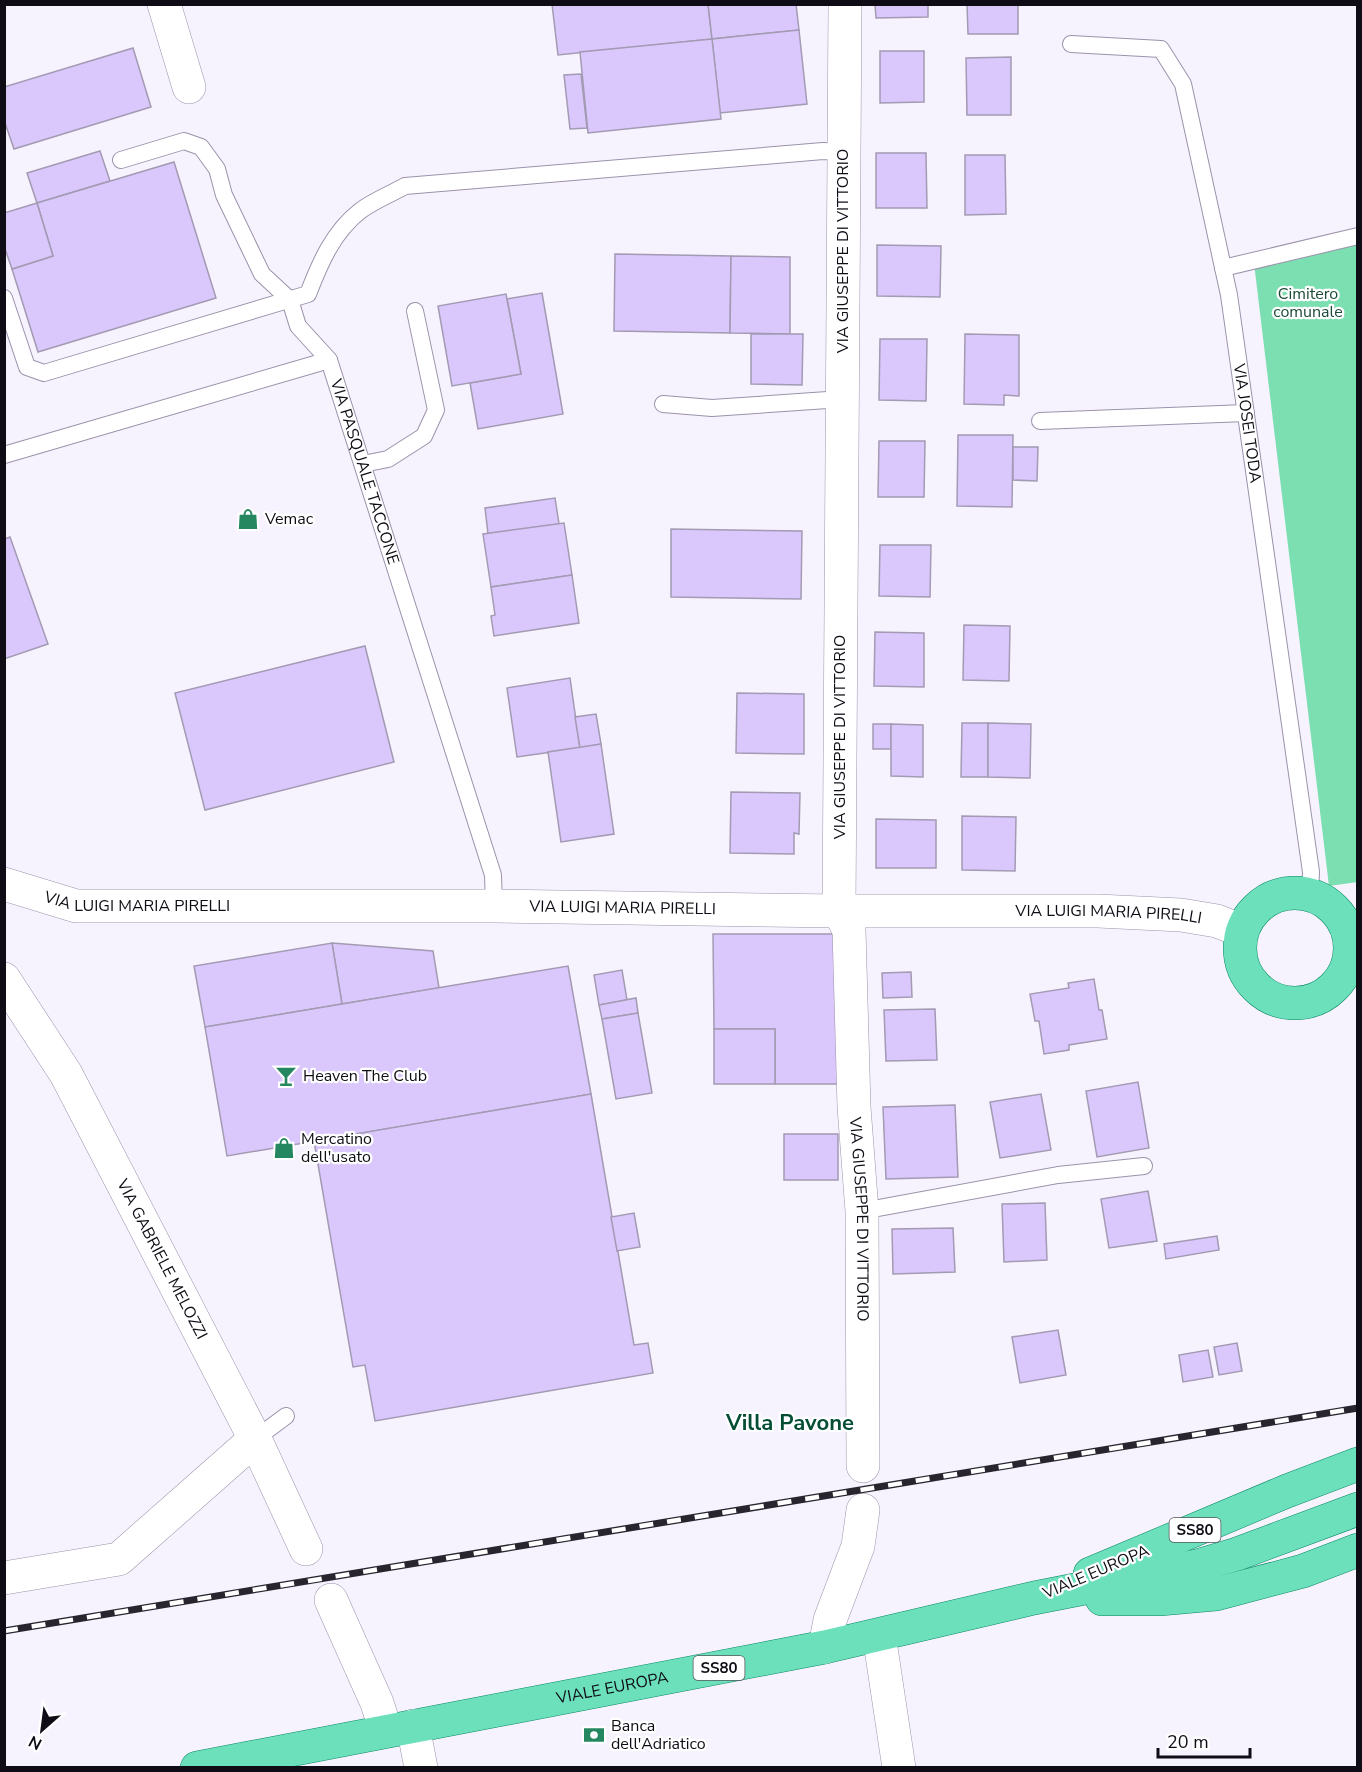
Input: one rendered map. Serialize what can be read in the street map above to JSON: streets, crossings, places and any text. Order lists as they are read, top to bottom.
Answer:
{
  "streets": {
    "main road": ["SS80", "VIALE EUROPA"],
    "street": ["VIA GIUSEPPE DI VITTORIO", "VIA LUIGI MARIA PIRELLI", "VIA GABRIELE MELOZZI"],
    "lane": ["VIA JOSEI TODA", "VIA PASQUALE TACCONE"]
  },
  "crossings": [
    ["VIA GIUSEPPE DI VITTORIO", "VIA LUIGI MARIA PIRELLI"],
    ["VIA JOSEI TODA", "VIA LUIGI MARIA PIRELLI"],
    ["VIA PASQUALE TACCONE", "VIA LUIGI MARIA PIRELLI"],
    ["SS80", "VIALE EUROPA"]
  ],
  "districts": ["Villa Pavone"],
  "parks": ["Cimitero comunale"],
  "places": {
    "shop": ["Vemac", "Mercatino dell'usato"],
    "bar": ["Heaven The Club"],
    "bank": ["Banca dell'Adriatico"]
  },
  "scale_bar": "20 m",
  "north": "bottom left"
}
